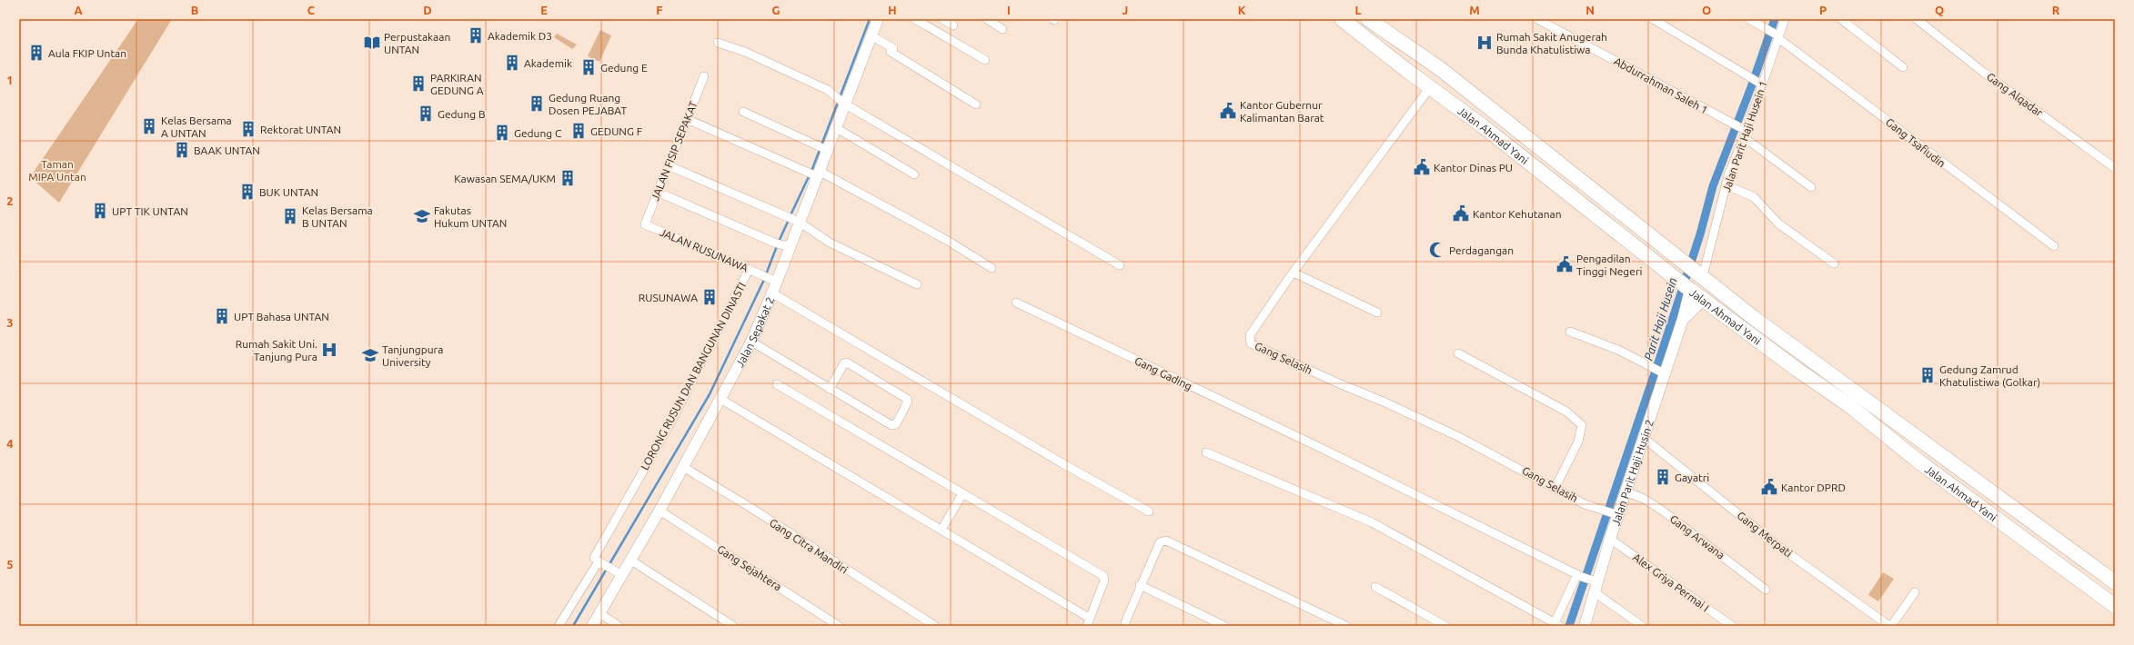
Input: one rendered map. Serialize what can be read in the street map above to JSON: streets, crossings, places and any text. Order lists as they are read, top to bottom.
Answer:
{
  "streets": {
    "highway": ["Jalan Ahmad Yani"],
    "street": [
      "Abdurrahman Saleh 1",
      "Gang Alqadar",
      "Jalan Parit Haji Husein 1",
      "Gang Tsafiudin",
      "JALAN FISIP SEPAKAT",
      "JALAN RUSUNAWA",
      "Jalan Sepakat 2",
      "Gang Selasih",
      "Gang Gading",
      "LORONG RUSUN DAN BANGUNAN DINASTI",
      "Jalan Parit Haji Husin 2",
      "Gang Merpati",
      "Gang Arwana",
      "Gang Citra Mandiri",
      "Gang Sejahtera",
      "Alex Griya Permai I"
    ]
  },
  "crossings": [
    ["Abdurrahman Saleh 1", "Jalan Parit Haji Husein 1"],
    ["Jalan Ahmad Yani", "Jalan Parit Haji Husein 1"],
    ["Jalan Ahmad Yani", "Gang Selasih"],
    ["Jalan Ahmad Yani", "Jalan Parit Haji Husin 2"],
    ["Jalan Parit Haji Husein 1", "Gang Tsafiudin"],
    ["JALAN FISIP SEPAKAT", "JALAN RUSUNAWA"],
    ["JALAN RUSUNAWA", "Jalan Sepakat 2"],
    ["JALAN RUSUNAWA", "LORONG RUSUN DAN BANGUNAN DINASTI"],
    ["Jalan Sepakat 2", "Gang Citra Mandiri"],
    ["Jalan Sepakat 2", "Gang Sejahtera"],
    ["Gang Selasih", "Jalan Parit Haji Husin 2"],
    ["Gang Gading", "Jalan Parit Haji Husin 2"],
    ["Jalan Parit Haji Husin 2", "Gang Merpati"],
    ["Jalan Parit Haji Husin 2", "Gang Arwana"],
    ["Jalan Parit Haji Husin 2", "Alex Griya Permai I"]
  ],
  "water": ["Parit Haji Husein"],
  "parks": ["Taman MIPA Untan"],
  "places": {
    "building": [
      "Akademik D3",
      "Aula FKIP Untan",
      "Akademik",
      "Gedung E",
      "PARKIRAN GEDUNG A",
      "Gedung Ruang Dosen PEJABAT",
      "Gedung B",
      "Kelas Bersama A UNTAN",
      "Rektorat UNTAN",
      "GEDUNG F",
      "Gedung C",
      "BAAK UNTAN",
      "Kawasan SEMA/UKM",
      "BUK UNTAN",
      "UPT TIK UNTAN",
      "Kelas Bersama B UNTAN",
      "RUSUNAWA",
      "UPT Bahasa UNTAN",
      "Gedung Zamrud Khatulistiwa (Golkar)",
      "Gayatri"
    ],
    "library": ["Perpustakaan UNTAN"],
    "hospital": ["Rumah Sakit Anugerah Bunda Khatulistiwa", "Rumah Sakit Uni. Tanjung Pura"],
    "public building": [
      "Kantor Gubernur Kalimantan Barat",
      "Kantor Dinas PU",
      "Kantor Kehutanan",
      "Pengadilan Tinggi Negeri",
      "Kantor DPRD"
    ],
    "school or university": ["Fakutas Hukum UNTAN", "Tanjungpura University"],
    "mosque": ["Perdagangan"]
  },
  "grid": {
    "columns": [
      "A",
      "B",
      "C",
      "D",
      "E",
      "F",
      "G",
      "H",
      "I",
      "J",
      "K",
      "L",
      "M",
      "N",
      "O",
      "P",
      "Q",
      "R"
    ],
    "rows": [
      "1",
      "2",
      "3",
      "4",
      "5"
    ]
  }
}
